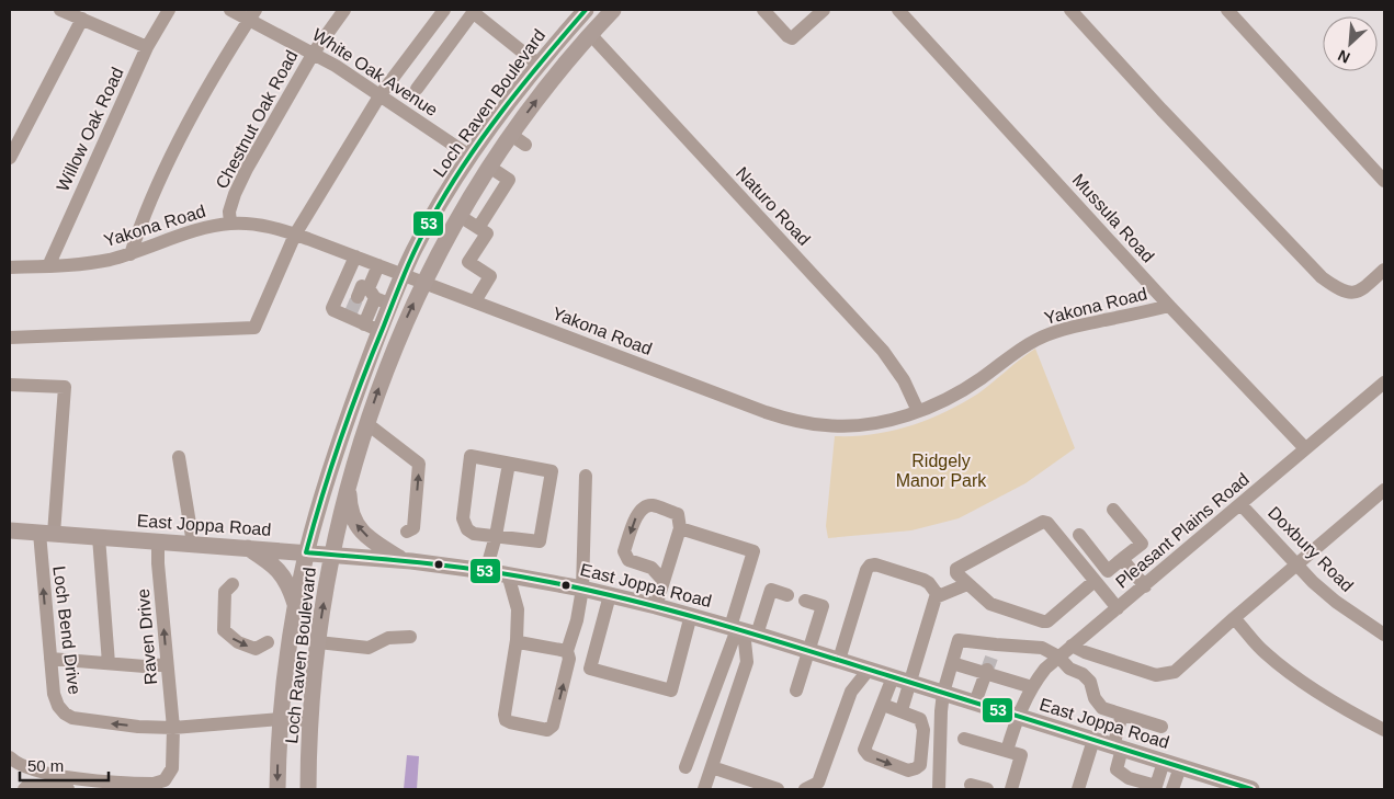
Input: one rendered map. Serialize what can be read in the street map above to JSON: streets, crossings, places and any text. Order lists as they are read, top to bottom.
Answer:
{
  "streets": {
    "main road": ["Loch Raven Boulevard", "East Joppa Road"],
    "street": [
      "White Oak Avenue",
      "Chestnut Oak Road",
      "Willow Oak Road",
      "Naturo Road",
      "Mussula Road",
      "Yakona Road",
      "Pleasant Plains Road",
      "Doxbury Road",
      "Loch Bend Drive",
      "Raven Drive"
    ]
  },
  "crossings": [
    ["White Oak Avenue", "Loch Raven Boulevard"],
    ["White Oak Avenue", "Chestnut Oak Road"],
    ["Loch Raven Boulevard", "Naturo Road"],
    ["Loch Raven Boulevard", "Yakona Road"],
    ["Loch Raven Boulevard", "East Joppa Road"],
    ["Loch Raven Boulevard", "Loch Bend Drive"],
    ["Chestnut Oak Road", "Yakona Road"],
    ["Willow Oak Road", "Yakona Road"],
    ["Naturo Road", "Yakona Road"],
    ["Mussula Road", "Yakona Road"],
    ["Mussula Road", "Pleasant Plains Road"],
    ["East Joppa Road", "Pleasant Plains Road"],
    ["East Joppa Road", "Loch Bend Drive"],
    ["East Joppa Road", "Raven Drive"],
    ["Pleasant Plains Road", "Doxbury Road"],
    ["Loch Bend Drive", "Raven Drive"]
  ],
  "parks": ["Ridgely Manor Park"],
  "lines": ["transit line 53"],
  "scale_bar": "50 m",
  "north": "bottom left"
}
